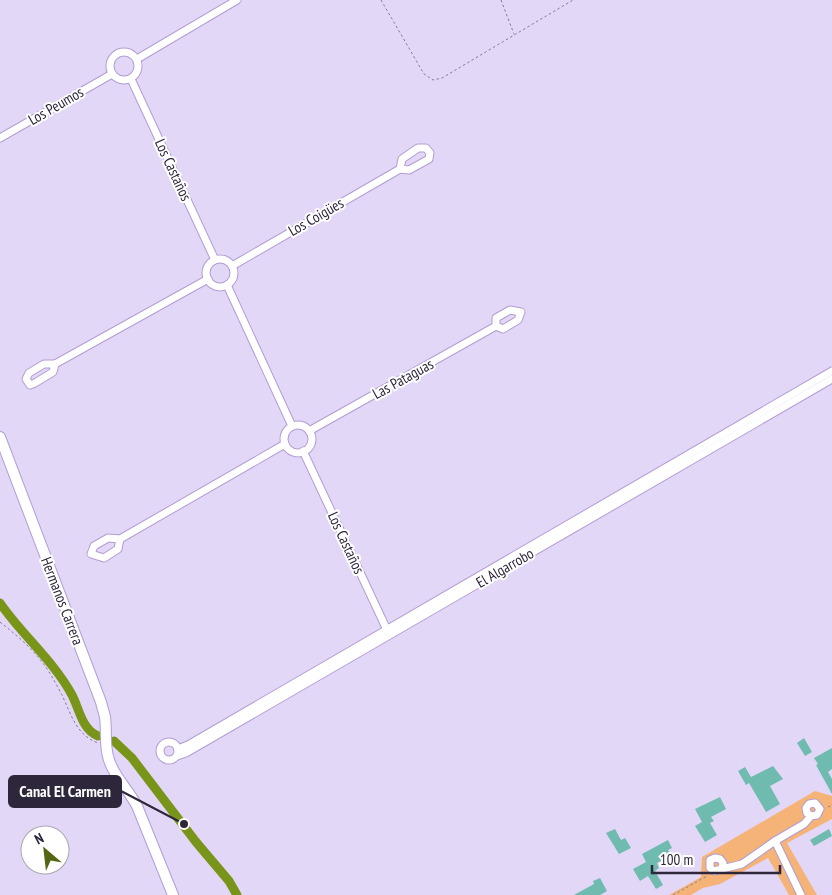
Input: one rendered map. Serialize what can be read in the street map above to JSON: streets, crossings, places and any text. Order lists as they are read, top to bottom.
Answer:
{
  "streets": {
    "street": [
      "Los Peumos",
      "Los Castaños",
      "Los Coigües",
      "Las Pataguas",
      "El Algarrobo",
      "Hermanos Carrera"
    ]
  },
  "crossings": [
    ["Los Peumos", "Los Castaños"],
    ["Los Castaños", "Los Coigües"],
    ["Los Castaños", "Las Pataguas"],
    ["Los Castaños", "El Algarrobo"]
  ],
  "places": ["Canal El Carmen"],
  "scale_bar": "100 m",
  "north": "top left"
}
